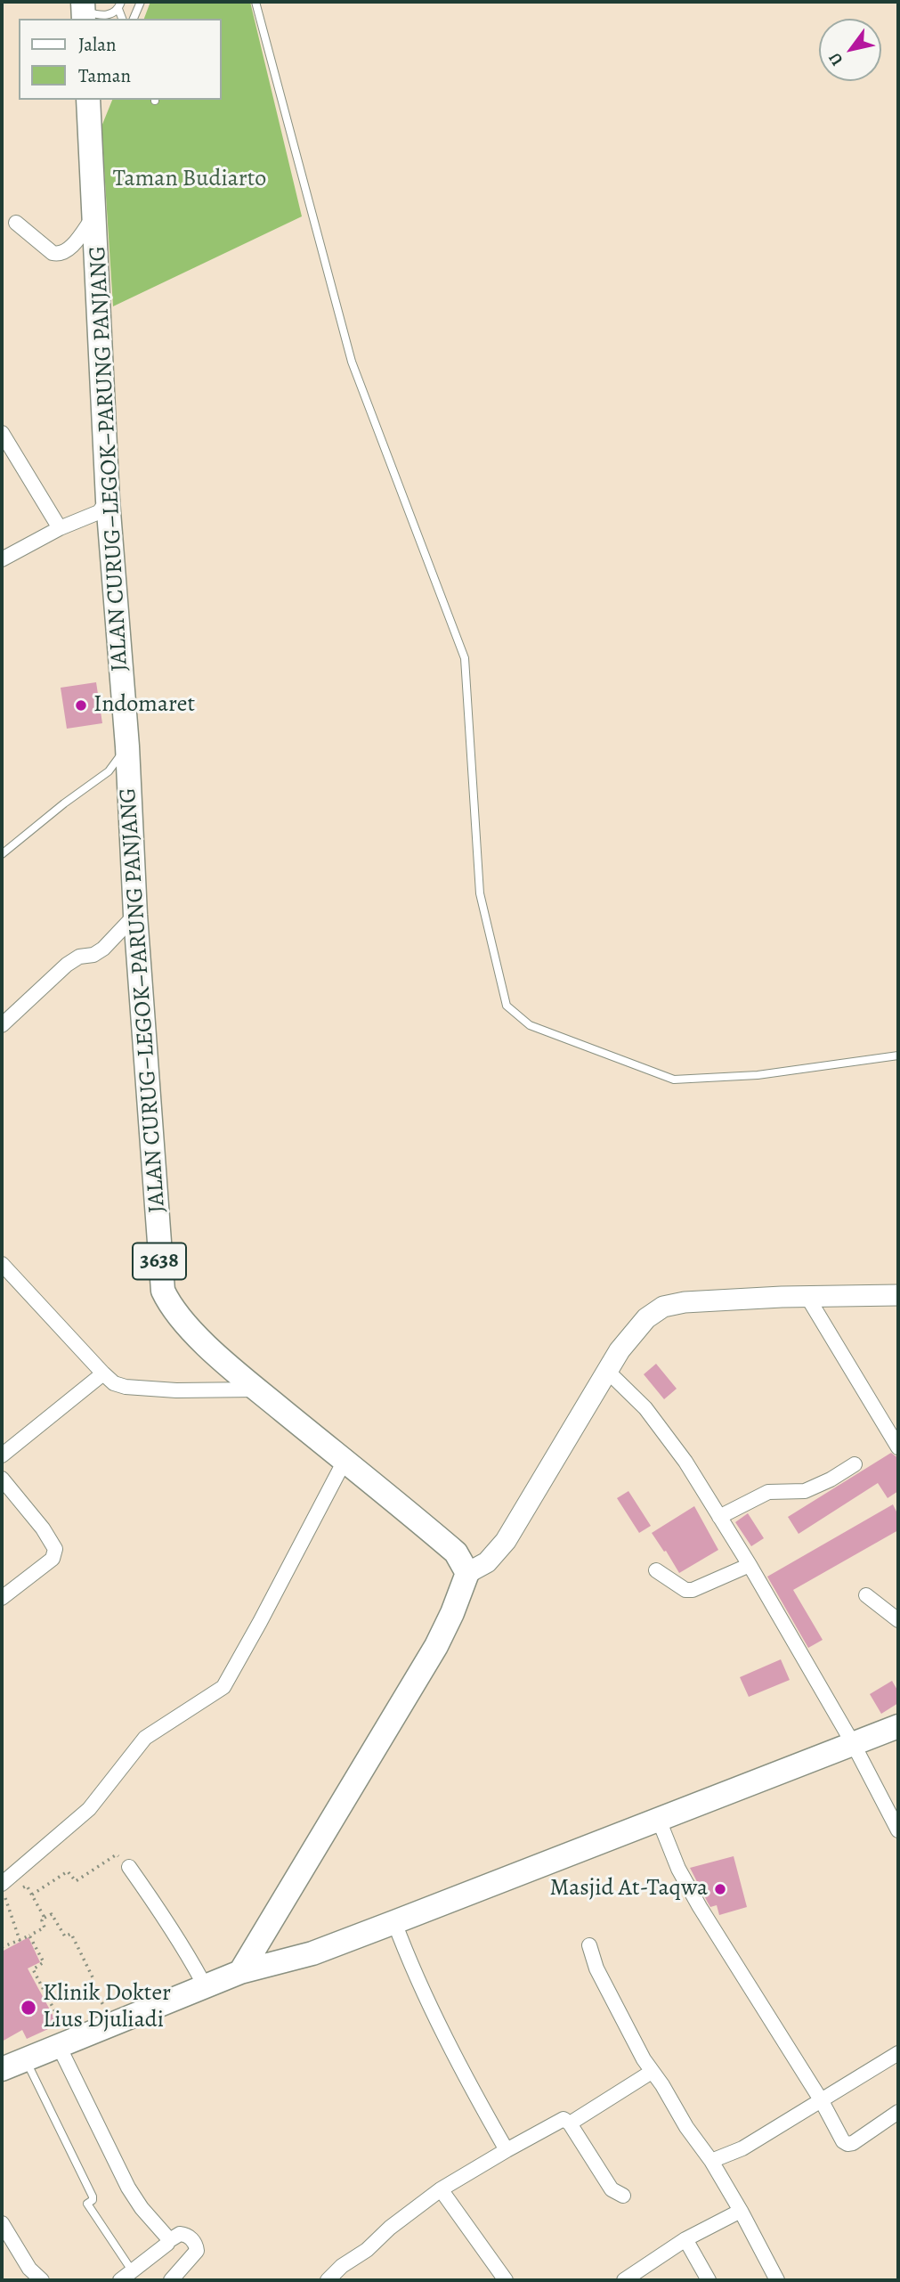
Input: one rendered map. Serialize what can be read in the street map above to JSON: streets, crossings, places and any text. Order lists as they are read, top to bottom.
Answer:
{
  "streets": {
    "main road": ["JALAN CURUG–LEGOK–PARUNG PANJANG", "3638"]
  },
  "parks": ["Taman Budiarto"],
  "places": ["Indomaret", "Masjid At-Taqwa", "Klinik Dokter Lius Djuliadi"],
  "legend": ["Jalan", "Taman"],
  "north": "bottom left"
}
